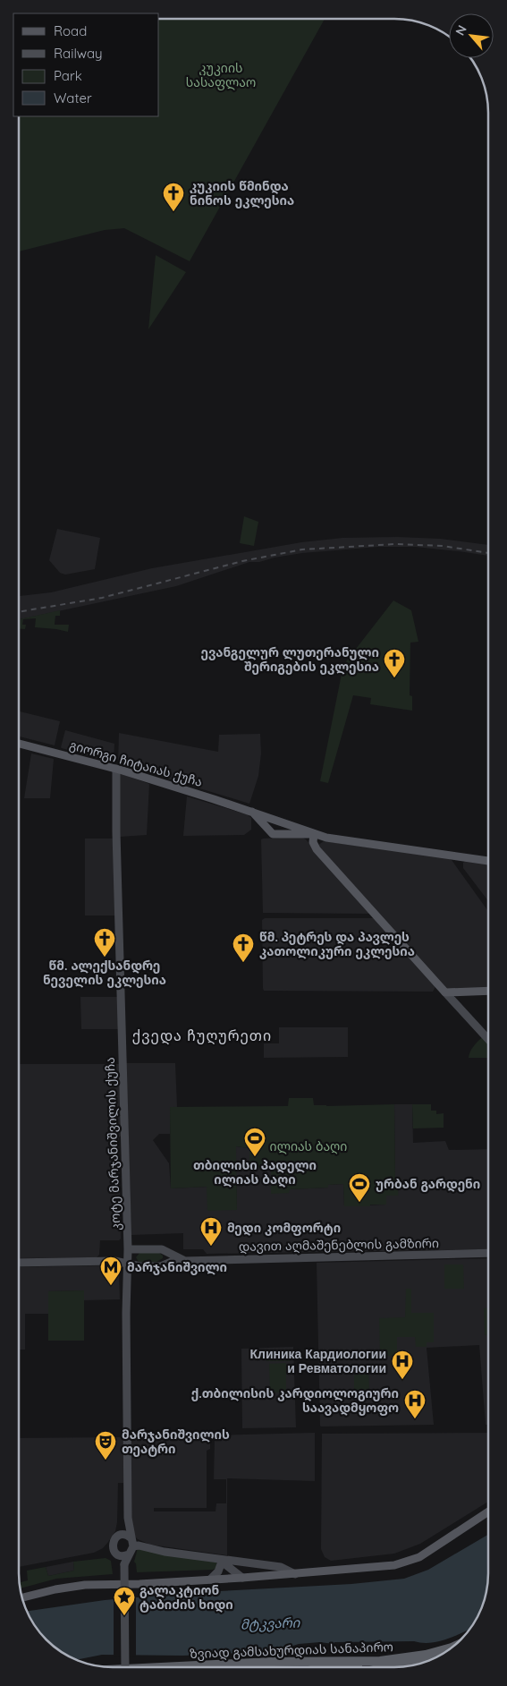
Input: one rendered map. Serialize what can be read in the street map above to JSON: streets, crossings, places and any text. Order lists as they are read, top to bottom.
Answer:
{
  "streets": {
    "highway": ["ზვიად გამსახურდიას სანაპირო"],
    "main road": ["გიორგი ჩიტაიას ქუჩა", "კოტე მარჯანიშვილის ქუჩა", "დავით აღმაშენებლის გამზირი"]
  },
  "crossings": [
    ["გიორგი ჩიტაიას ქუჩა", "კოტე მარჯანიშვილის ქუჩა"],
    ["კოტე მარჯანიშვილის ქუჩა", "დავით აღმაშენებლის გამზირი"]
  ],
  "districts": ["ქვედა ჩუღურეთი"],
  "water": ["მტკვარი"],
  "parks": ["კუკიის სასაფლაო", "ილიას ბაღი"],
  "places": {
    "church": [
      "კუკიის წმინდა ნინოს ეკლესია",
      "ევანგელურ ლუთერანული შერიგების ეკლესია",
      "წმ. ალექსანდრე ნეველის ეკლესია",
      "წმ. პეტრეს და პავლეს კათოლიკური ეკლესია"
    ],
    "sports": ["თბილისი პადელი ილიას ბაღი", "ურბან გარდენი"],
    "hospital": ["მედი კომფორტი", "Клиника Кардиологии и Ревматологии", "ქ.თბილისის კარდიოლოგიური საავადმყოფო"],
    "metro station": ["მარჯანიშვილი"],
    "theatre": ["მარჯანიშვილის თეატრი"],
    "place": ["გალაკტიონ ტაბიძის ხიდი"]
  },
  "legend": [
    "Road",
    "Railway",
    "Park",
    "Water"
  ],
  "north": "top left"
}
